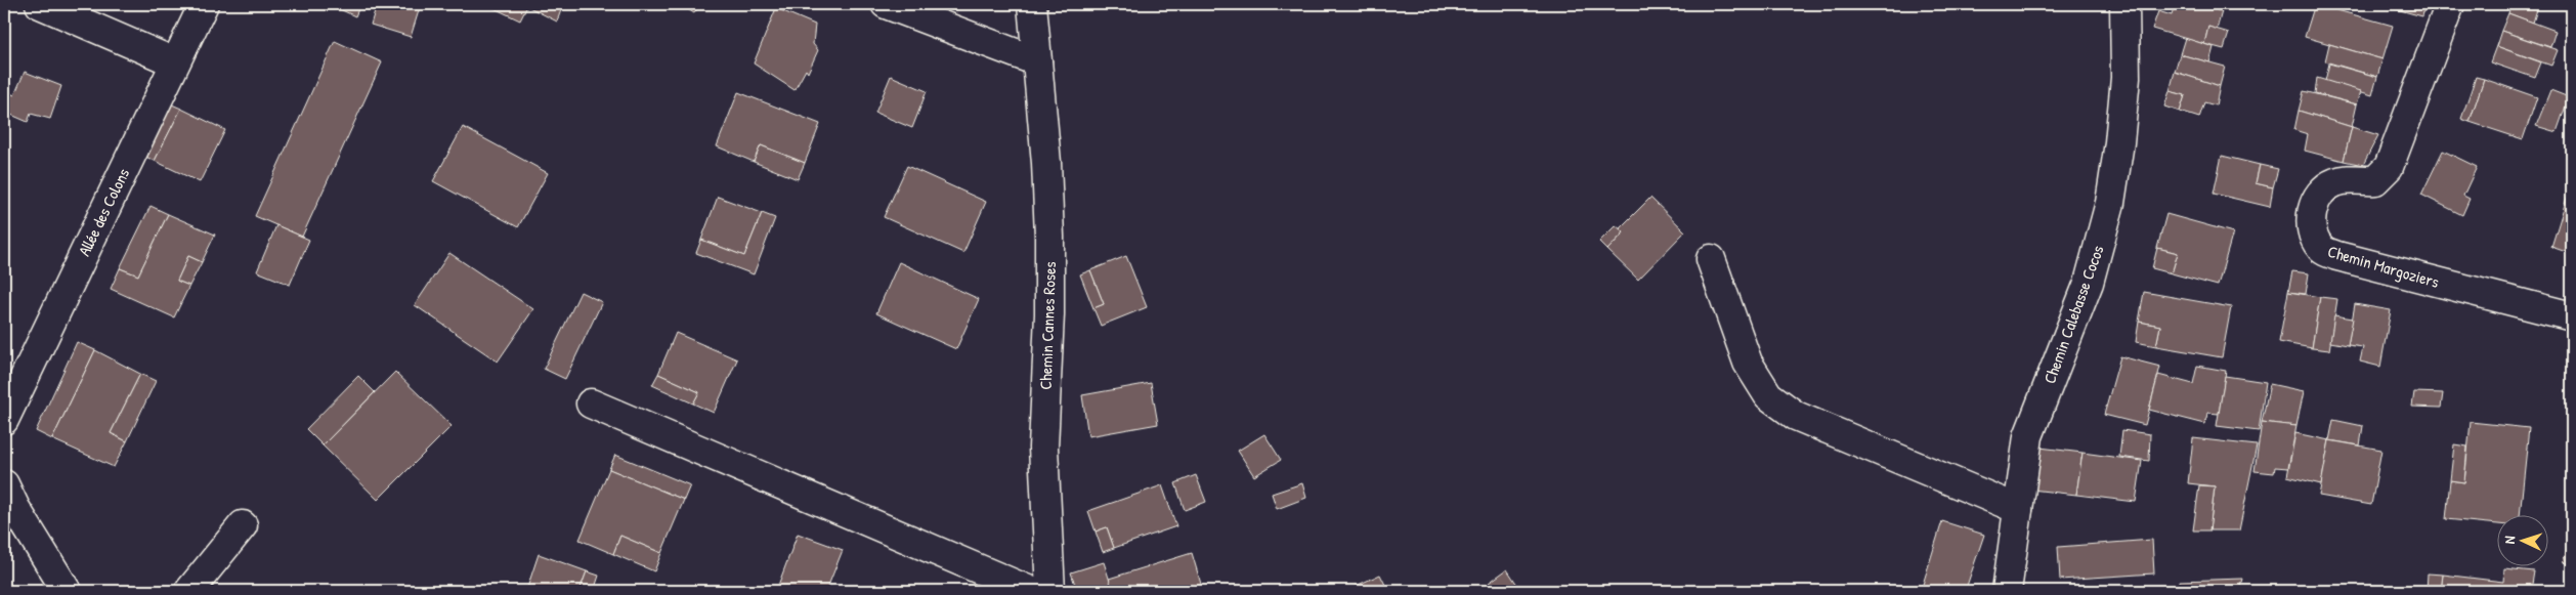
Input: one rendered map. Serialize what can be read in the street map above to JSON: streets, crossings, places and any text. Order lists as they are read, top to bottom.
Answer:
{
  "streets": {
    "street": [
      "Allée des Colons",
      "Chemin Margoziers",
      "Chemin Calebasse Cocos",
      "Chemin Cannes Roses"
    ]
  },
  "north": "left"
}
